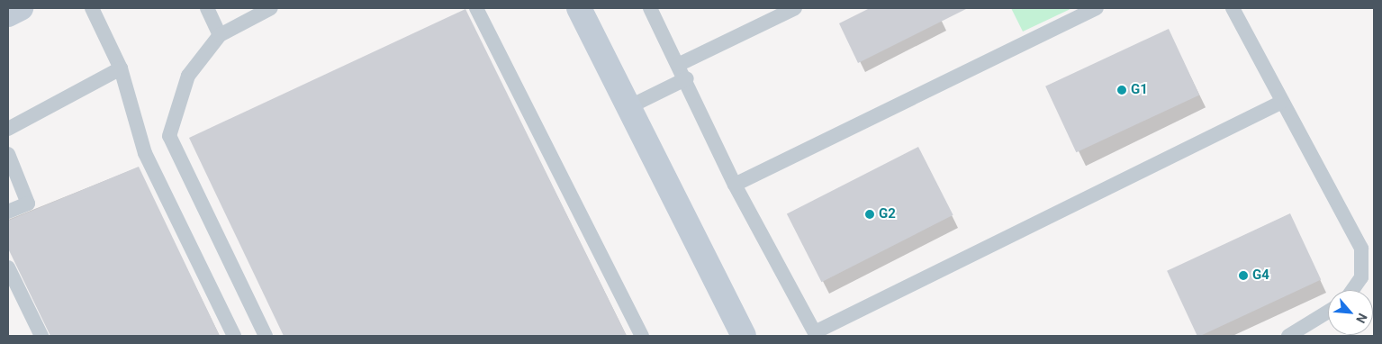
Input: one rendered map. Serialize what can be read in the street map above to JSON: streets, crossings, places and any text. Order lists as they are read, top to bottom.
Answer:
{
  "places": ["G1", "G2", "G4"],
  "north": "bottom right"
}
